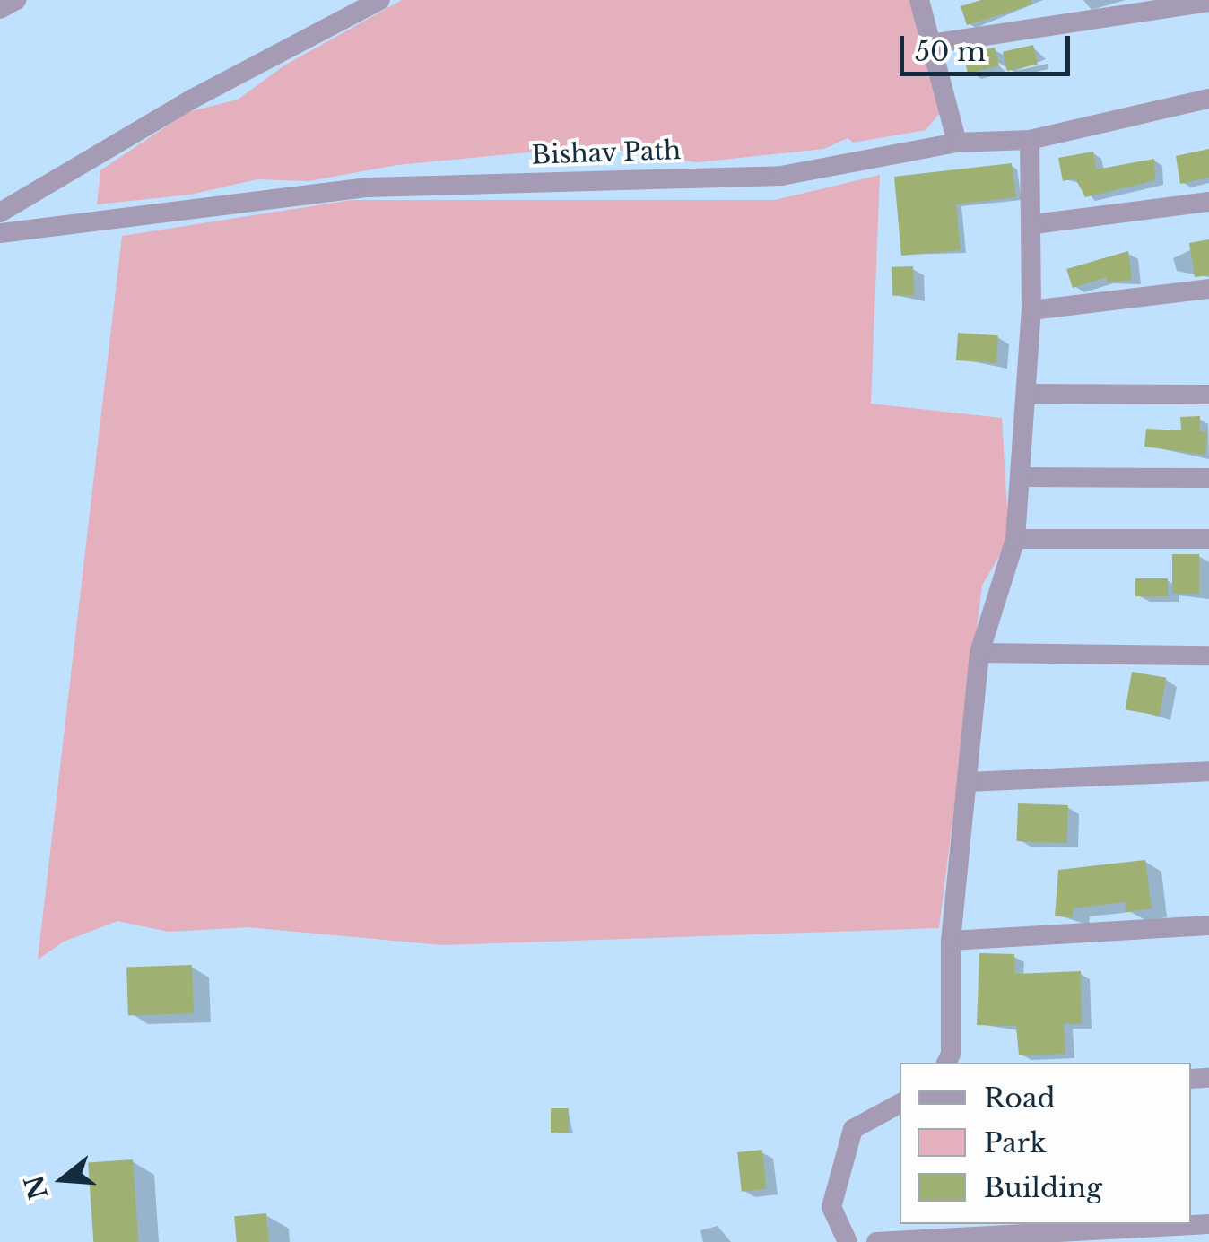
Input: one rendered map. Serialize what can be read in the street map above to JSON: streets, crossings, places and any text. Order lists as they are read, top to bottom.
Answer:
{
  "streets": {
    "street": ["Bishav Path"]
  },
  "legend": ["Road", "Park", "Building"],
  "scale_bar": "50 m",
  "north": "left"
}
